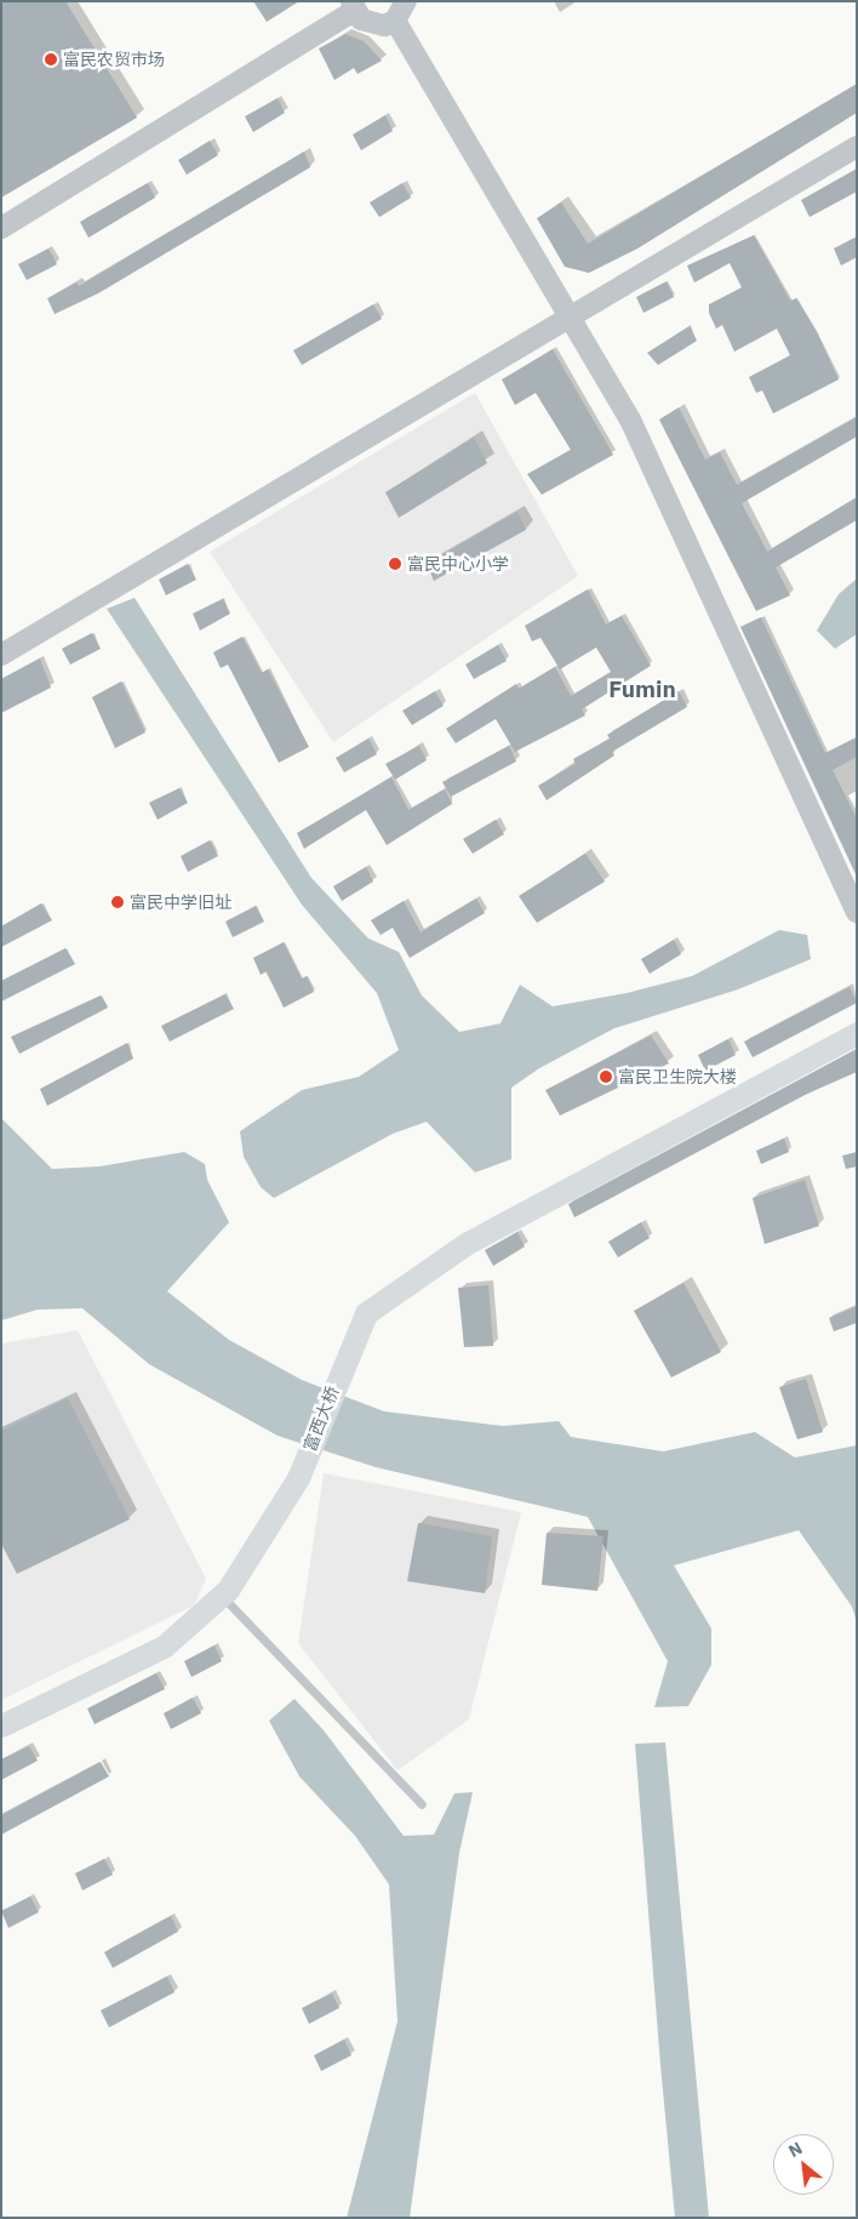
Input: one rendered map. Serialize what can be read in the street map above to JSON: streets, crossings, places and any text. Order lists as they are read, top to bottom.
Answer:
{
  "streets": {
    "main road": ["富西大桥"]
  },
  "districts": ["Fumin"],
  "places": [
    "富民农贸市场",
    "富民中心小学",
    "富民中学旧址",
    "富民卫生院大楼"
  ],
  "north": "top left"
}
